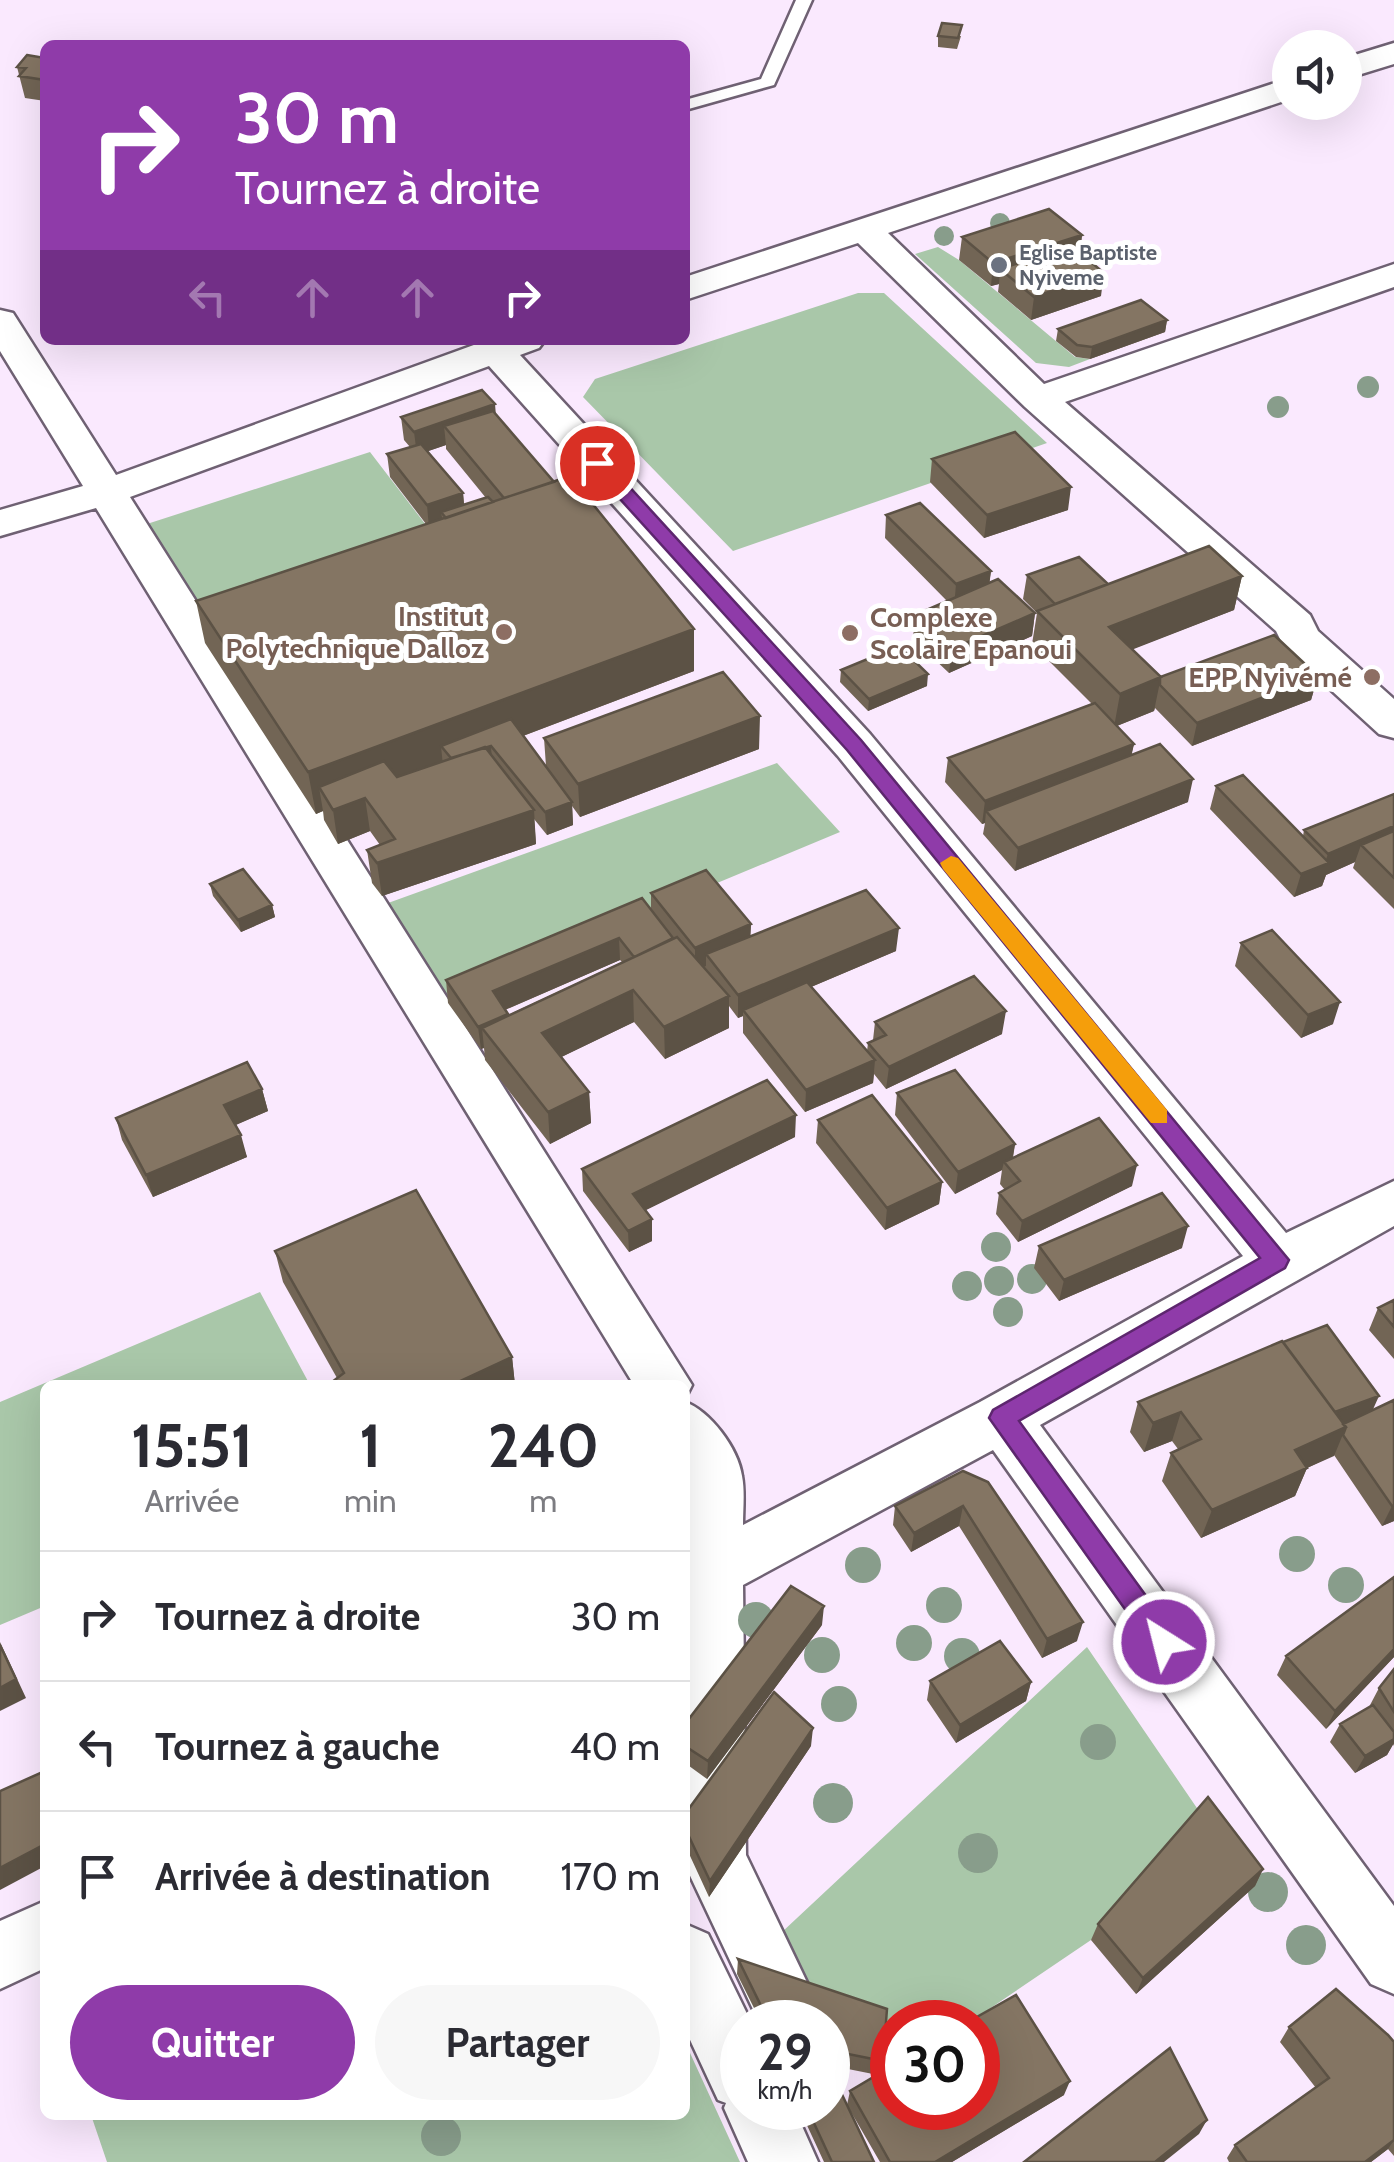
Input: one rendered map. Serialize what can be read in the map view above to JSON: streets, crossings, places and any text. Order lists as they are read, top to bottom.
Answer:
{
  "places": [
    "Eglise Baptiste Nyiveme",
    "Institut Polytechnique Dalloz",
    "Complexe Scolaire Epanoui",
    "EPP Nyivémé"
  ],
  "page": {
    "turn": ["30 m", "Tournez à droite"],
    "eta": [
      "15:51",
      "Arrivée",
      "1",
      "min",
      "240",
      "m"
    ],
    "list": [
      {
        "name": "Tournez à droite",
        "value": "30 m"
      },
      {
        "name": "Tournez à gauche",
        "value": "40 m"
      },
      {
        "name": "Arrivée à destination",
        "value": "170 m"
      }
    ],
    "buttons": ["Quitter", "Partager"],
    "speed": "29 km/h",
    "limit": "30"
  }
}
